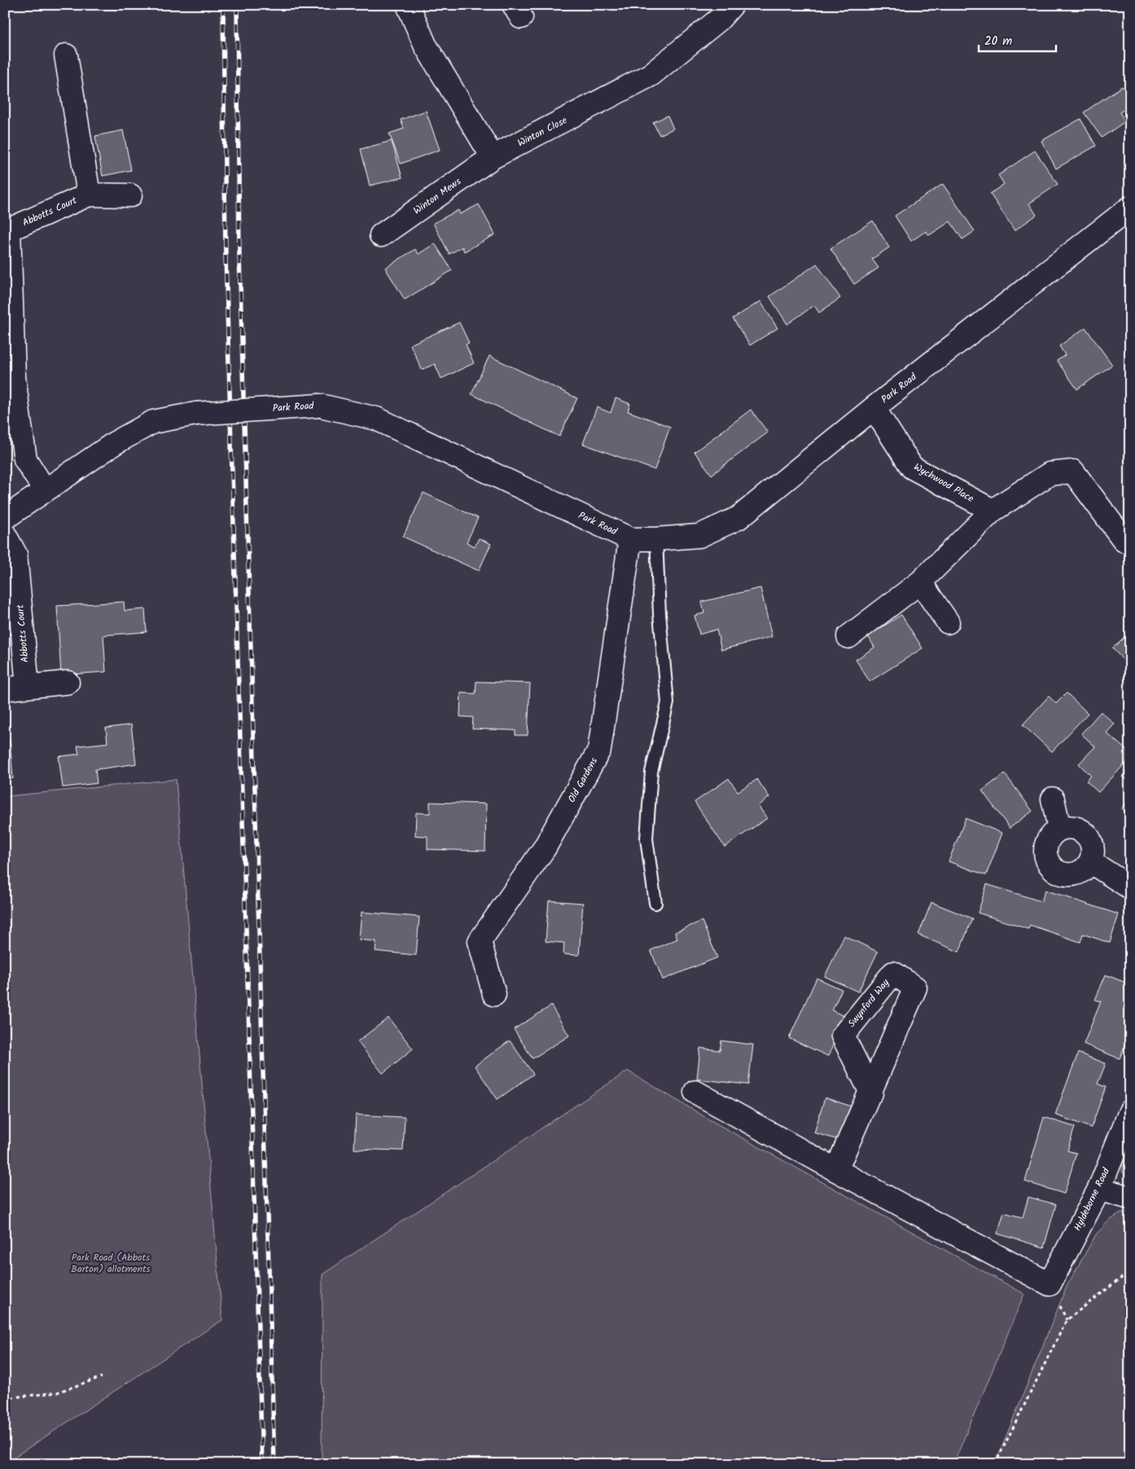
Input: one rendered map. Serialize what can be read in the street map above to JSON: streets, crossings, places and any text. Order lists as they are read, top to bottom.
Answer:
{
  "streets": {
    "street": [
      "Winton Close",
      "Winton Mews",
      "Abbotts Court",
      "Park Road",
      "Wychwood Place",
      "Old Gardens",
      "Swynford Way",
      "Hyldeborne Road"
    ]
  },
  "crossings": [
    ["Winton Close", "Winton Mews"],
    ["Abbotts Court", "Park Road"],
    ["Park Road", "Wychwood Place"],
    ["Park Road", "Old Gardens"],
    ["Swynford Way", "Hyldeborne Road"]
  ],
  "parks": ["Park Road (Abbots Barton) allotments"],
  "scale_bar": "20 m"
}
